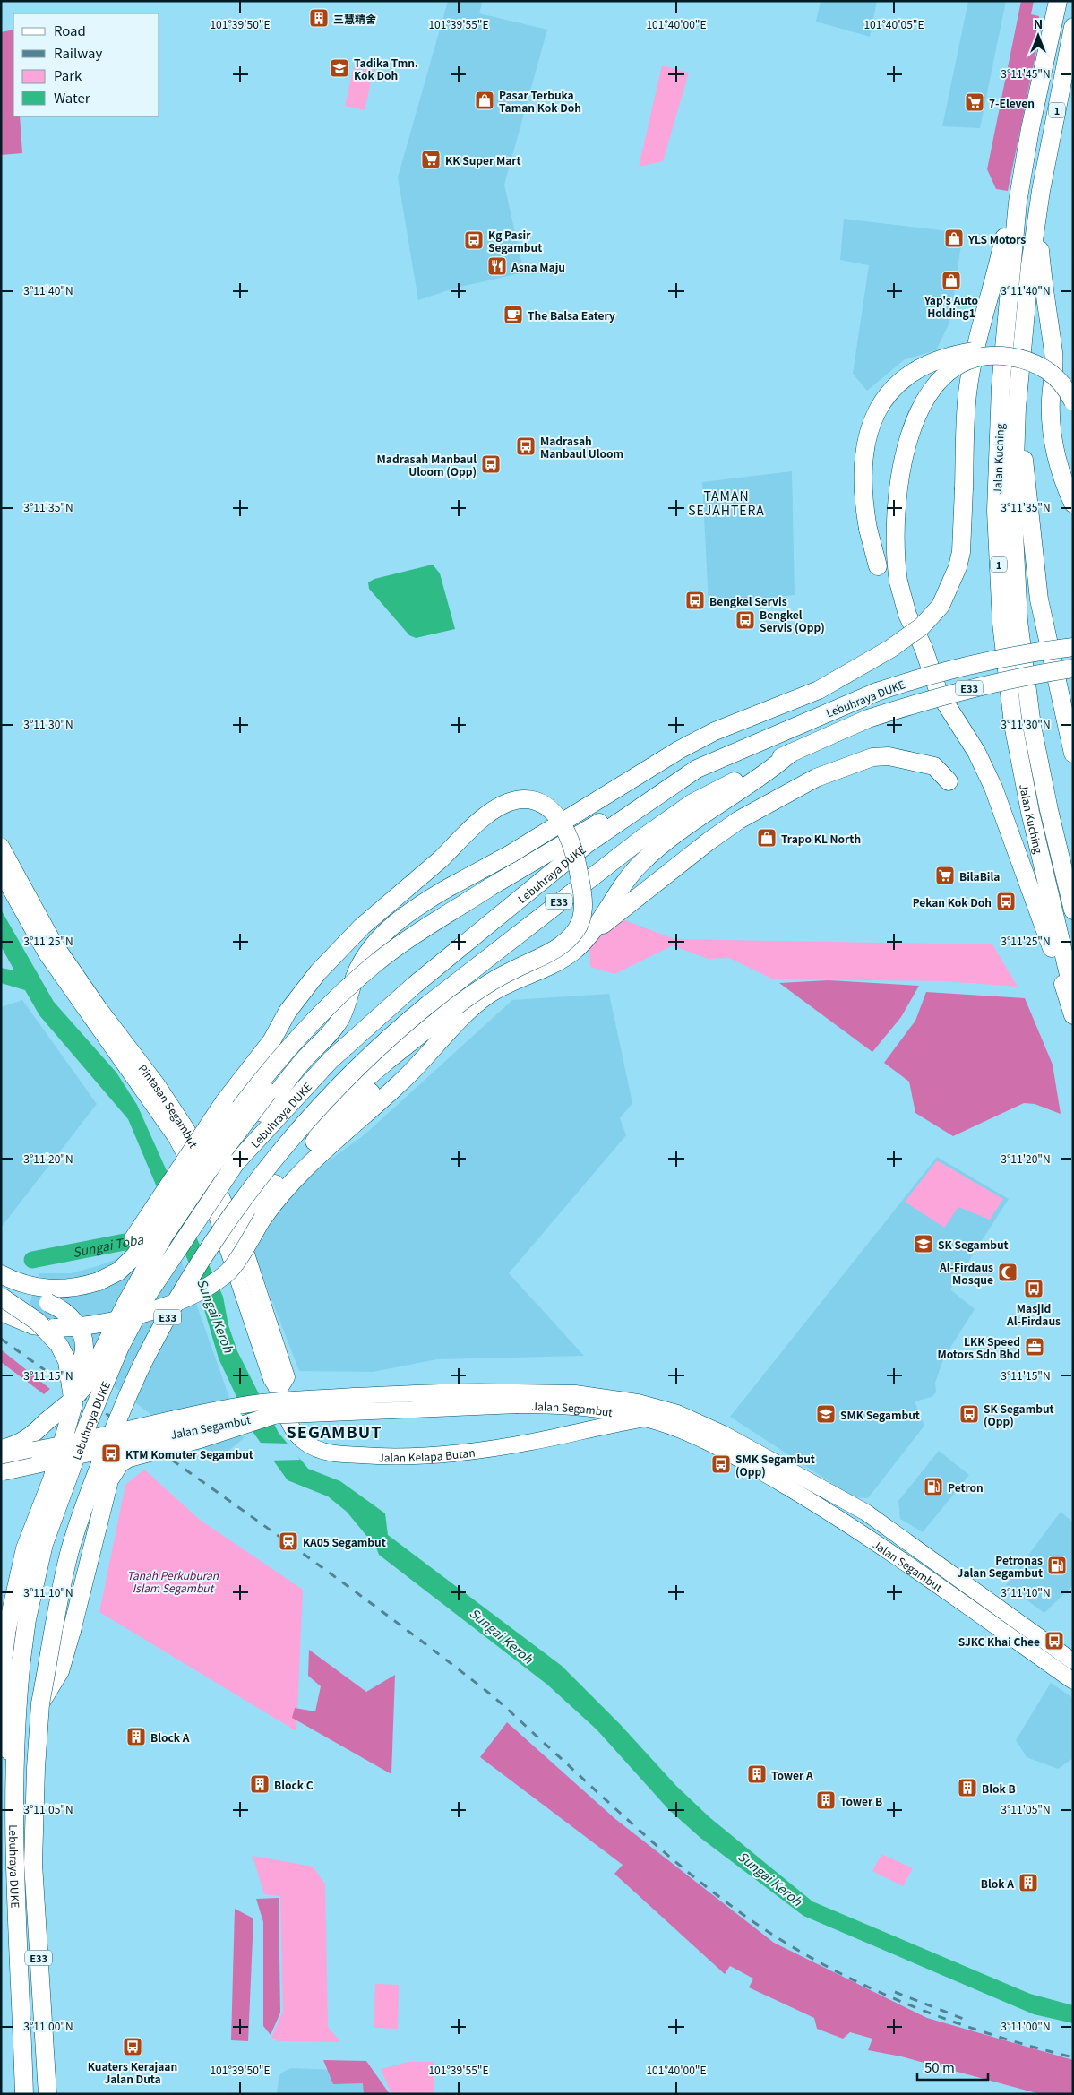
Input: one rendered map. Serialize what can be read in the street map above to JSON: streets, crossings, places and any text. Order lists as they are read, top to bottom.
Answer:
{
  "streets": {
    "highway": [
      "1",
      "Jalan Kuching",
      "E33",
      "Lebuhraya DUKE"
    ],
    "main road": ["Pintasan Segambut", "Jalan Segambut", "Jalan Kelapa Butan"]
  },
  "crossings": [
    ["E33", "Lebuhraya DUKE"],
    ["Pintasan Segambut", "Jalan Kelapa Butan"],
    ["Jalan Segambut", "Jalan Kelapa Butan"]
  ],
  "districts": ["TAMAN SEJAHTERA", "SEGAMBUT"],
  "water": ["Sungai Toba", "Sungai Keroh"],
  "parks": ["Tanah Perkuburan Islam Segambut"],
  "places": {
    "building": [
      "三慧精舍",
      "Block A",
      "Tower A",
      "Block C",
      "Blok B",
      "Tower B",
      "Blok A"
    ],
    "school or university": ["Tadika Tmn. Kok Doh", "SK Segambut", "SMK Segambut"],
    "shop": [
      "Pasar Terbuka Taman Kok Doh",
      "YLS Motors",
      "Yap's Auto Holding1",
      "Trapo KL North"
    ],
    "supermarket": ["7-Eleven", "KK Super Mart", "BilaBila"],
    "bus stop": [
      "Kg Pasir Segambut",
      "Madrasah Manbaul Uloom",
      "Madrasah Manbaul Uloom (Opp)",
      "Bengkel Servis",
      "Bengkel Servis (Opp)",
      "Pekan Kok Doh",
      "Masjid Al-Firdaus",
      "SK Segambut (Opp)",
      "KTM Komuter Segambut",
      "SMK Segambut (Opp)",
      "SJKC Khai Chee",
      "Kuaters Kerajaan Jalan Duta"
    ],
    "restaurant": ["Asna Maju"],
    "cafe": ["The Balsa Eatery"],
    "mosque": ["Al-Firdaus Mosque"],
    "office": ["LKK Speed Motors Sdn Bhd"],
    "fuel station": ["Petron", "Petronas Jalan Segambut"],
    "station": ["KA05 Segambut"]
  },
  "legend": [
    "Road",
    "Railway",
    "Park",
    "Water"
  ],
  "scale_bar": "50 m",
  "north": "top",
  "coordinates": [
    "101°39'50\"E",
    "101°39'55\"E",
    "101°40'00\"E",
    "101°40'05\"E",
    "3°11'45\"N",
    "3°11'40\"N",
    "3°11'35\"N",
    "3°11'30\"N",
    "3°11'25\"N",
    "3°11'20\"N",
    "3°11'15\"N",
    "3°11'10\"N",
    "3°11'05\"N",
    "3°11'00\"N"
  ]
}
